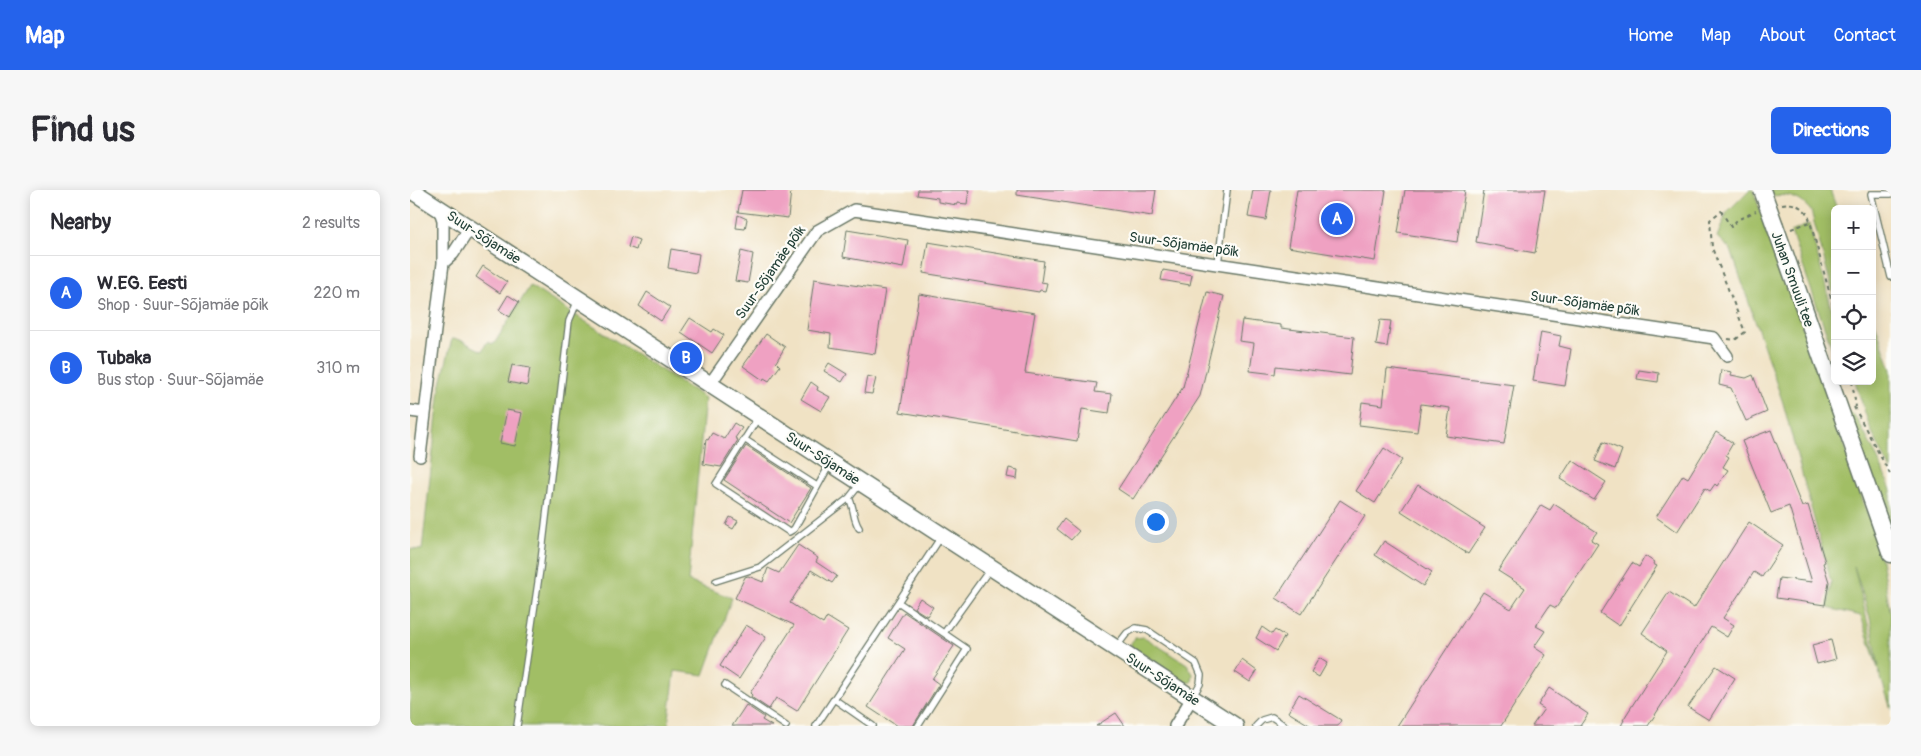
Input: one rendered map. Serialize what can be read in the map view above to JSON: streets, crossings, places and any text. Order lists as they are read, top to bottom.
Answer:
{
  "streets": {
    "main road": ["Suur-Sõjamäe", "Juhan Smuuli tee"],
    "street": ["Suur-Sõjamäe põik"]
  },
  "crossings": [
    ["Suur-Sõjamäe", "Suur-Sõjamäe põik"]
  ],
  "page": {
    "header": "Map",
    "nav": [
      "Home",
      "Map",
      "About",
      "Contact"
    ],
    "buttons": "Directions",
    "title": "Find us",
    "heading": ["Nearby", "2 results"],
    "pins": ["A", "B"],
    "map_buttons": ["+", "−"],
    "list": [
      {
        "mark": "A",
        "name": "W.EG. Eesti",
        "note": "Shop · Suur-Sõjamäe põik",
        "value": "220 m"
      },
      {
        "mark": "B",
        "name": "Tubaka",
        "note": "Bus stop · Suur-Sõjamäe",
        "value": "310 m"
      }
    ]
  }
}
